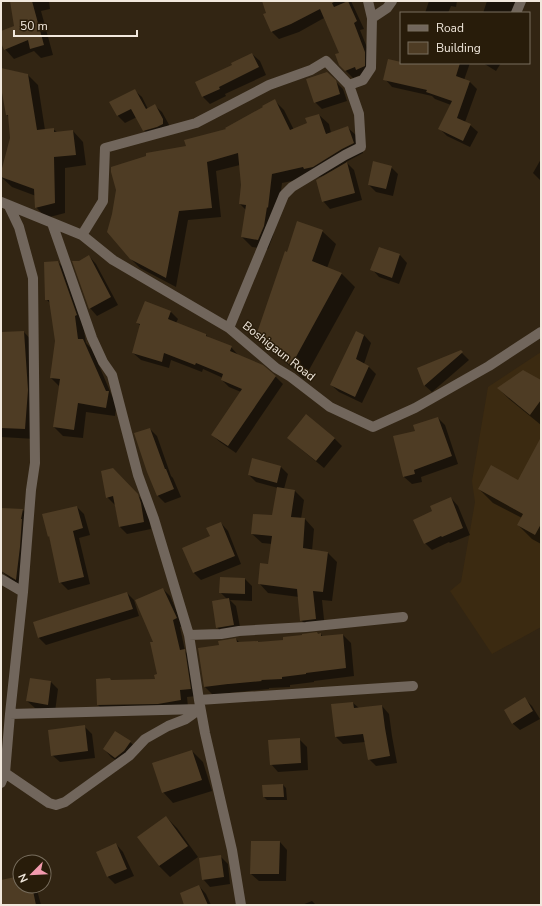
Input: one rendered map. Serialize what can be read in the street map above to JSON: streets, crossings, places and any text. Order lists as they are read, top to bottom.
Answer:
{
  "streets": {
    "street": ["Boshigaun Road"]
  },
  "legend": ["Road", "Building"],
  "scale_bar": "50 m",
  "north": "bottom left"
}
